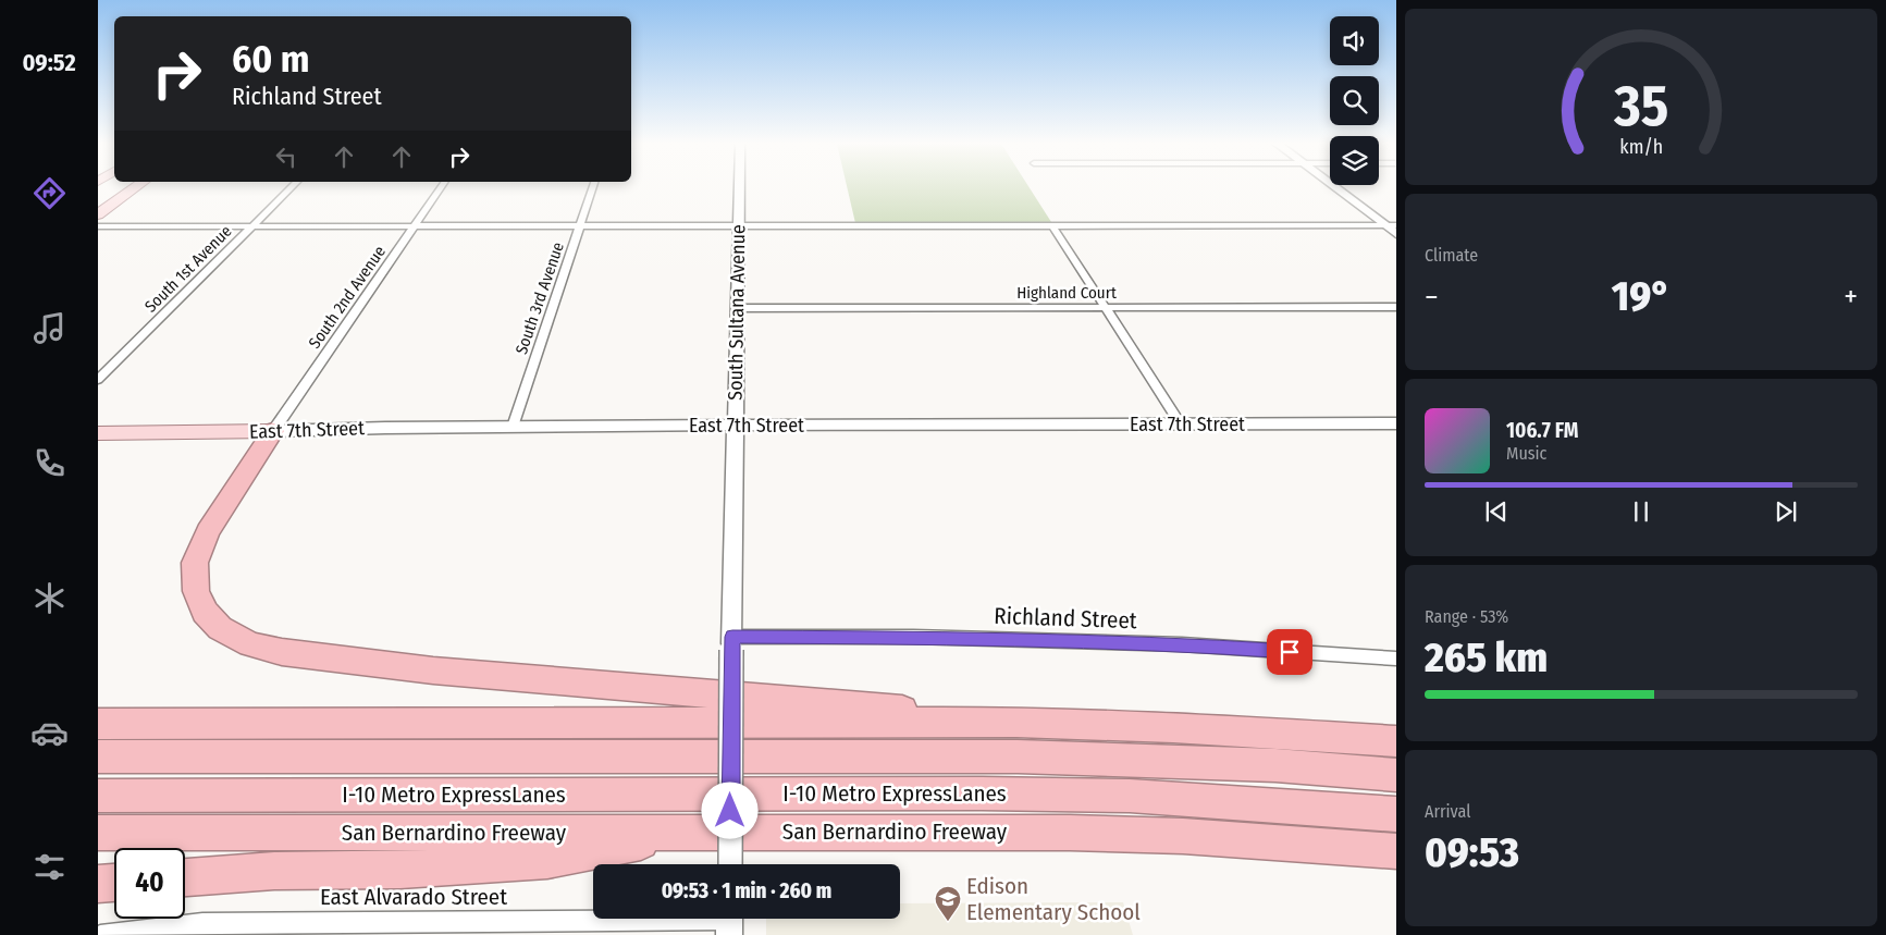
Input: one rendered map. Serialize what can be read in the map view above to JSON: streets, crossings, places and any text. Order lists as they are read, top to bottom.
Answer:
{
  "streets": {
    "highway": ["I-10 Metro ExpressLanes", "San Bernardino Freeway"],
    "main road": ["East 7th Street"],
    "street": [
      "South 1st Avenue",
      "Highland Court",
      "South 2nd Avenue",
      "South 3rd Avenue",
      "South Sultana Avenue",
      "Richland Street",
      "East Alvarado Street"
    ]
  },
  "crossings": [
    ["Highland Court", "South Sultana Avenue"],
    ["South 2nd Avenue", "East 7th Street"],
    ["South 3rd Avenue", "East 7th Street"],
    ["South Sultana Avenue", "East 7th Street"],
    ["South Sultana Avenue", "Richland Street"]
  ],
  "places": {
    "school or university": ["Edison Elementary School"]
  },
  "page": {
    "tabs": "09:52",
    "turn": ["60 m", "Richland Street"],
    "tile": [
      "Climate",
      ["Range · 53%", "265 km"],
      ["Arrival", "09:53"]
    ],
    "heat": ["−", "19°", "+"],
    "song": ["106.7 FM", "Music"],
    "limit": "40",
    "trip": "09:53 · 1 min · 260 m",
    "gauge": ["35", "km/h"]
  }
}
